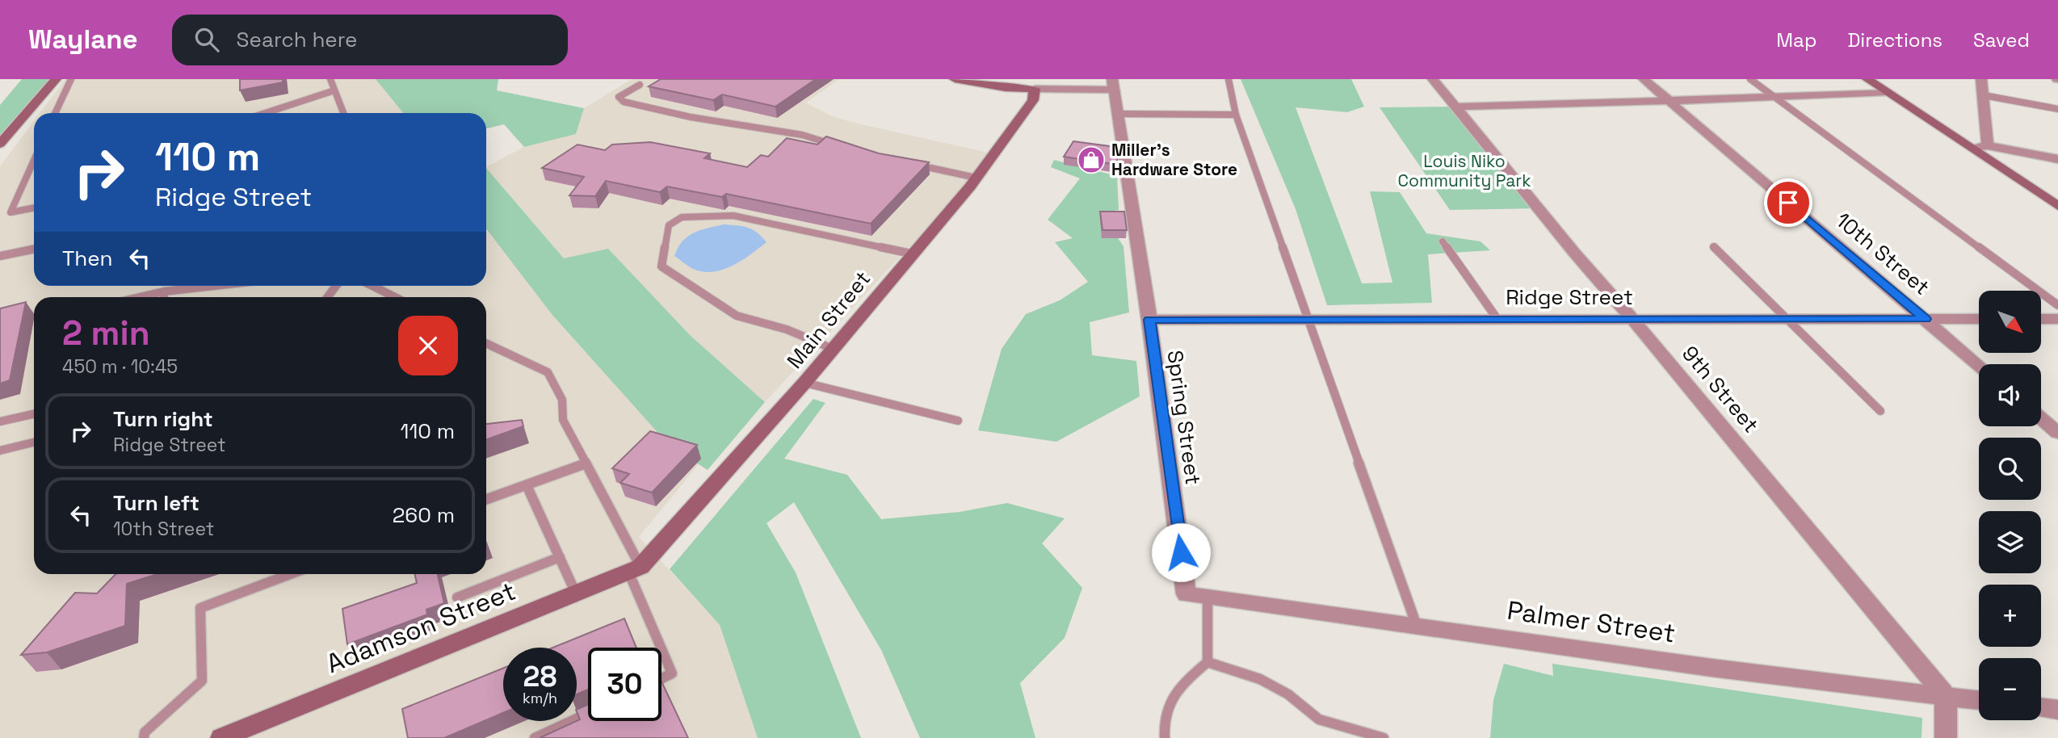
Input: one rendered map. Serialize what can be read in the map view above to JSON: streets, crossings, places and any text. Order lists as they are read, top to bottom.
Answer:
{
  "streets": {
    "street": [
      "10th Street",
      "Ridge Street",
      "Main Street",
      "9th Street",
      "Spring Street",
      "Palmer Street",
      "Adamson Street"
    ]
  },
  "crossings": [
    ["10th Street", "Ridge Street"],
    ["Ridge Street", "9th Street"],
    ["Ridge Street", "Spring Street"],
    ["Main Street", "Adamson Street"],
    ["9th Street", "Palmer Street"],
    ["Spring Street", "Palmer Street"]
  ],
  "parks": ["Louis Niko Community Park"],
  "places": {
    "shop": ["Miller's Hardware Store"]
  },
  "north": "bottom right",
  "page": {
    "header": "Waylane",
    "search": "Search here",
    "nav": ["Map", "Directions", "Saved"],
    "turn": ["110 m", "Ridge Street"],
    "then": "Then",
    "map_buttons": ["+", "−"],
    "heading": ["2 min", "450 m · 10:45"],
    "list": [
      {
        "name": "Turn right",
        "note": "Ridge Street",
        "value": "110 m"
      },
      {
        "name": "Turn left",
        "note": "10th Street",
        "value": "260 m"
      }
    ],
    "speed": "28 km/h",
    "limit": "30"
  }
}
